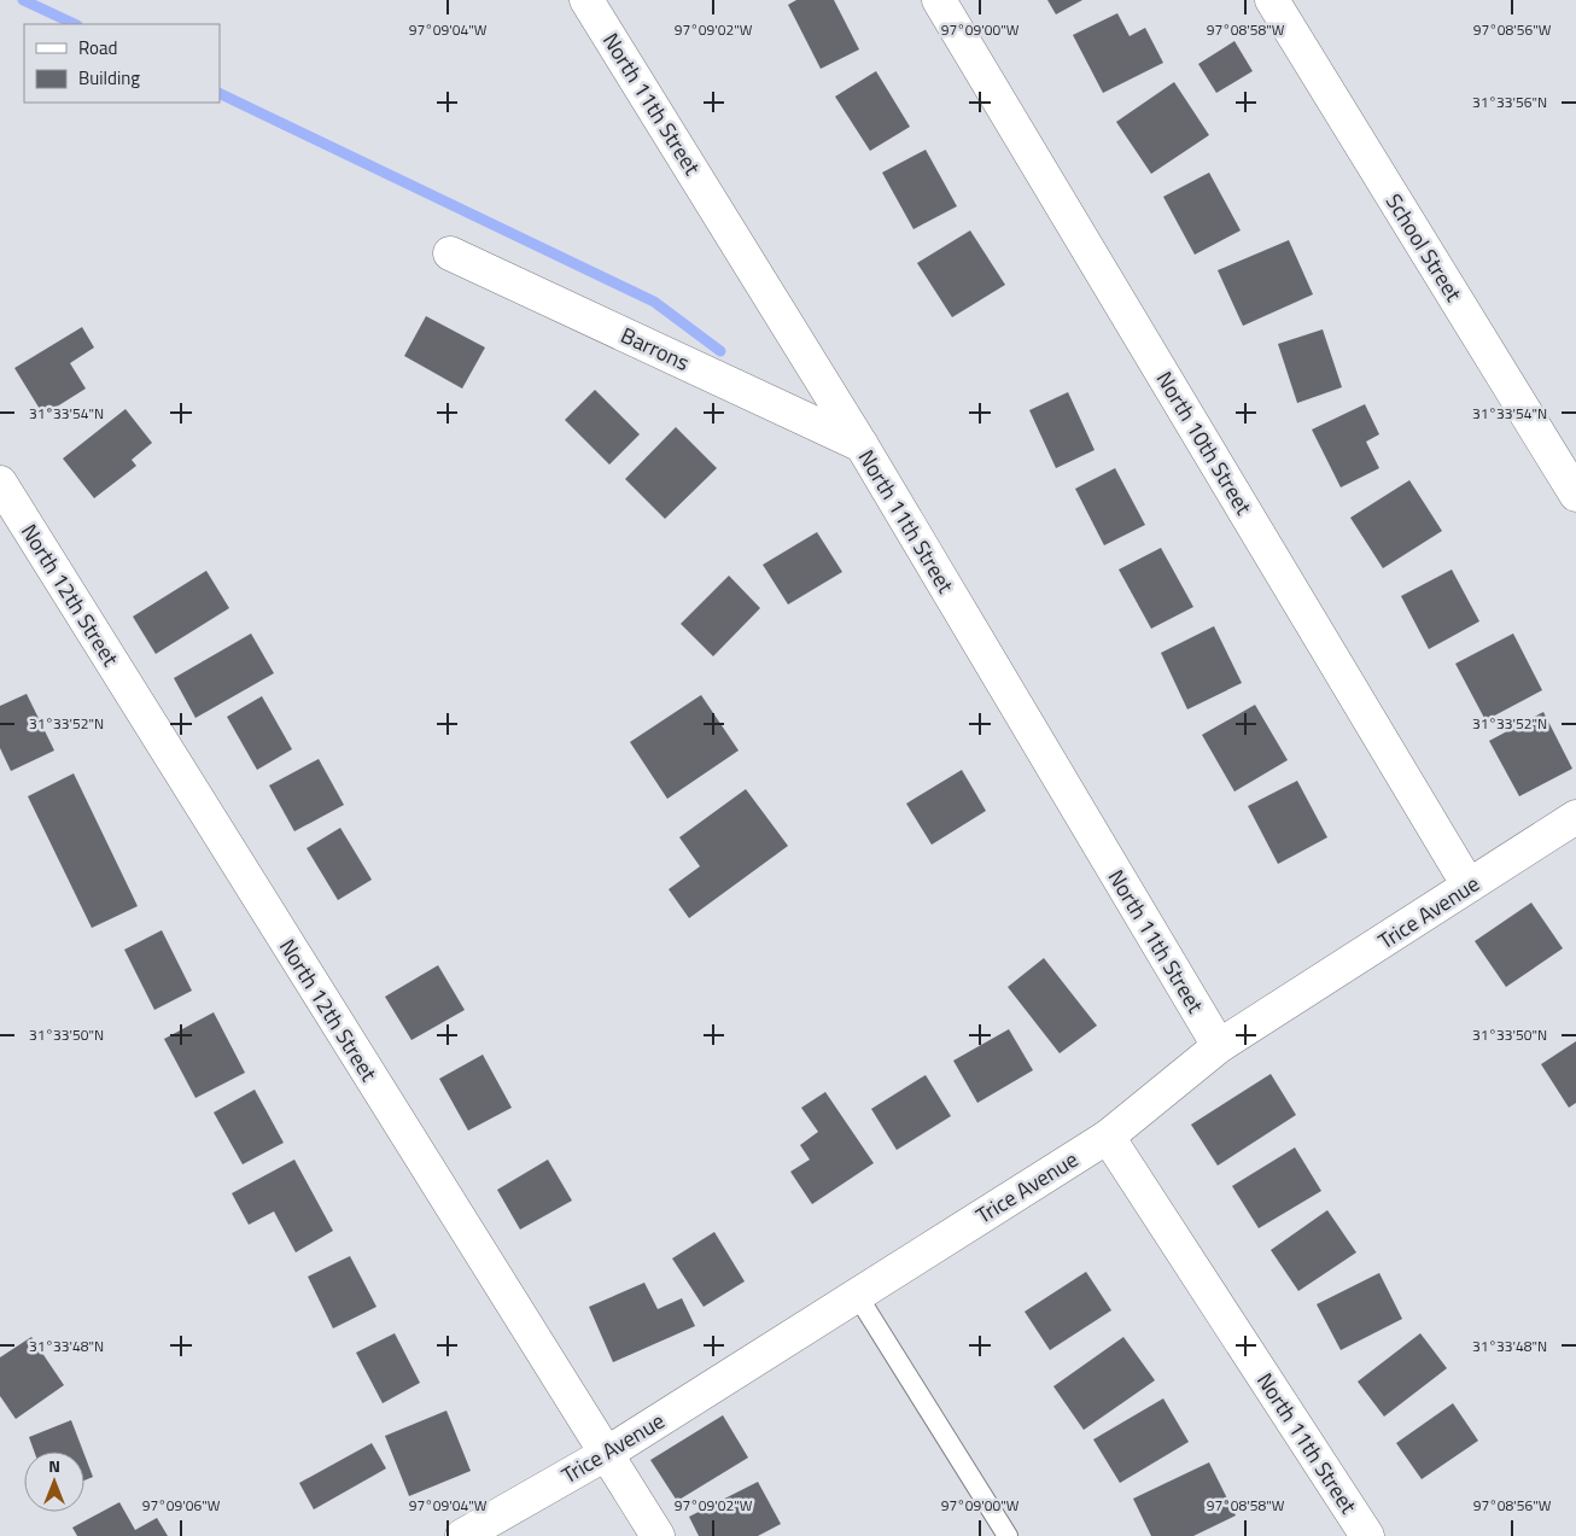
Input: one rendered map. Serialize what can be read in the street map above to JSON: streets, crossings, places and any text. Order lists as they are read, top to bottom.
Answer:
{
  "streets": {
    "street": [
      "North 11th Street",
      "School Street",
      "Barrons",
      "North 10th Street",
      "North 12th Street",
      "Trice Avenue"
    ]
  },
  "crossings": [
    ["North 11th Street", "Barrons"],
    ["North 11th Street", "Trice Avenue"],
    ["North 10th Street", "Trice Avenue"],
    ["North 12th Street", "Trice Avenue"]
  ],
  "legend": ["Road", "Building"],
  "north": "top",
  "coordinates": [
    "97°09'04\"W",
    "97°09'02\"W",
    "97°09'00\"W",
    "97°08'58\"W",
    "97°08'56\"W",
    "31°33'56\"N",
    "31°33'54\"N",
    "31°33'52\"N",
    "31°33'50\"N",
    "31°33'48\"N",
    "97°09'06\"W"
  ]
}
